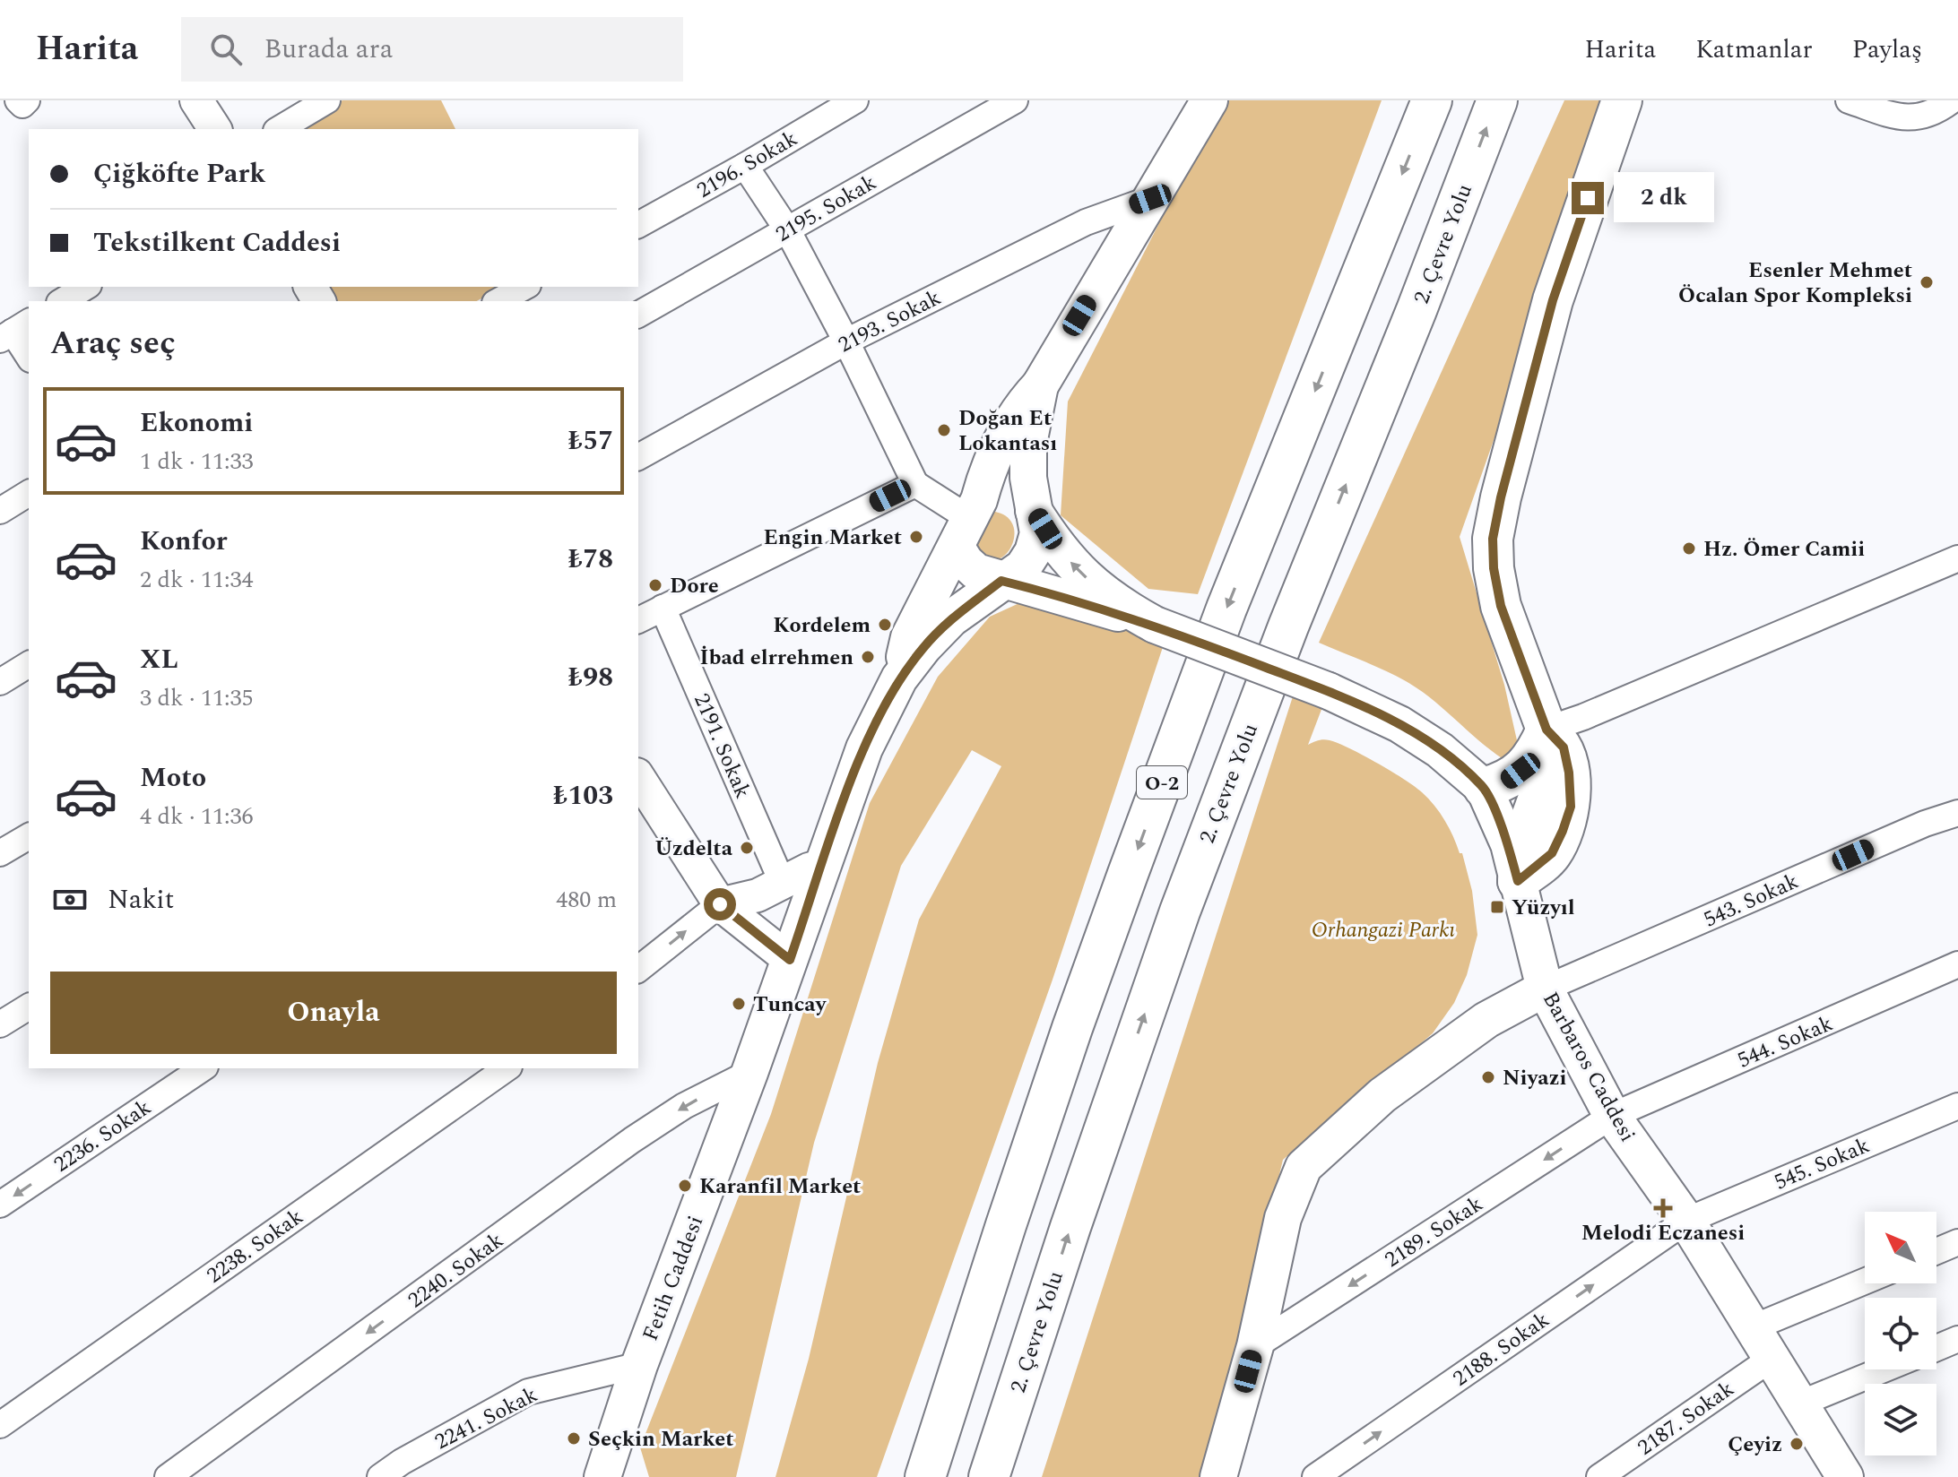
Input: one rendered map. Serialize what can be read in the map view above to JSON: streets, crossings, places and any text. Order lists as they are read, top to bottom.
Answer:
{
  "streets": {
    "main road": [
      "2. Çevre Yolu",
      "O-2",
      "Barbaros Caddesi",
      "Fetih Caddesi"
    ],
    "street": [
      "2196. Sokak",
      "2195. Sokak",
      "2193. Sokak",
      "2191. Sokak",
      "543. Sokak",
      "544. Sokak",
      "2236. Sokak",
      "545. Sokak",
      "2189. Sokak",
      "2238. Sokak",
      "2240. Sokak",
      "2188. Sokak",
      "2241. Sokak",
      "2187. Sokak"
    ]
  },
  "crossings": [
    ["543. Sokak", "Barbaros Caddesi"],
    ["544. Sokak", "Barbaros Caddesi"],
    ["544. Sokak", "2189. Sokak"],
    ["Barbaros Caddesi", "545. Sokak"],
    ["Barbaros Caddesi", "2189. Sokak"],
    ["Barbaros Caddesi", "2188. Sokak"],
    ["Barbaros Caddesi", "2187. Sokak"],
    ["545. Sokak", "2188. Sokak"],
    ["2240. Sokak", "Fetih Caddesi"],
    ["Fetih Caddesi", "2241. Sokak"]
  ],
  "one_way": [
    "2236. Sokak",
    "2189. Sokak",
    "2240. Sokak",
    "2188. Sokak"
  ],
  "parks": ["Orhangazi Parkı"],
  "places": {
    "other": [
      "Esenler Mehmet Öcalan Spor Kompleksi",
      "Doğan Et Lokantası",
      "Engin Market",
      "Hz. Ömer Camii",
      "Dore",
      "Kordelem",
      "İbad elrrehmen",
      "Üzdelta",
      "Tuncay",
      "Niyazi",
      "Karanfil Market",
      "Seçkin Market",
      "Çeyiz"
    ],
    "transit": ["Yüzyıl"],
    "health": ["Melodi Eczanesi"]
  },
  "north": "top left",
  "page": {
    "header": "Harita",
    "search": "Burada ara",
    "nav": ["Harita", "Katmanlar", "Paylaş"],
    "banner": ["Çiğköfte Park", "Tekstilkent Caddesi"],
    "bubble": "2 dk",
    "heading": "Araç seç",
    "list": [
      {
        "name": "Ekonomi",
        "note": "1 dk · 11:33",
        "value": "₺57"
      },
      {
        "name": "Konfor",
        "note": "2 dk · 11:34",
        "value": "₺78"
      },
      {
        "name": "XL",
        "note": "3 dk · 11:35",
        "value": "₺98"
      },
      {
        "name": "Moto",
        "note": "4 dk · 11:36",
        "value": "₺103"
      }
    ],
    "pay": ["Nakit", "480 m"],
    "buttons": "Onayla"
  }
}
